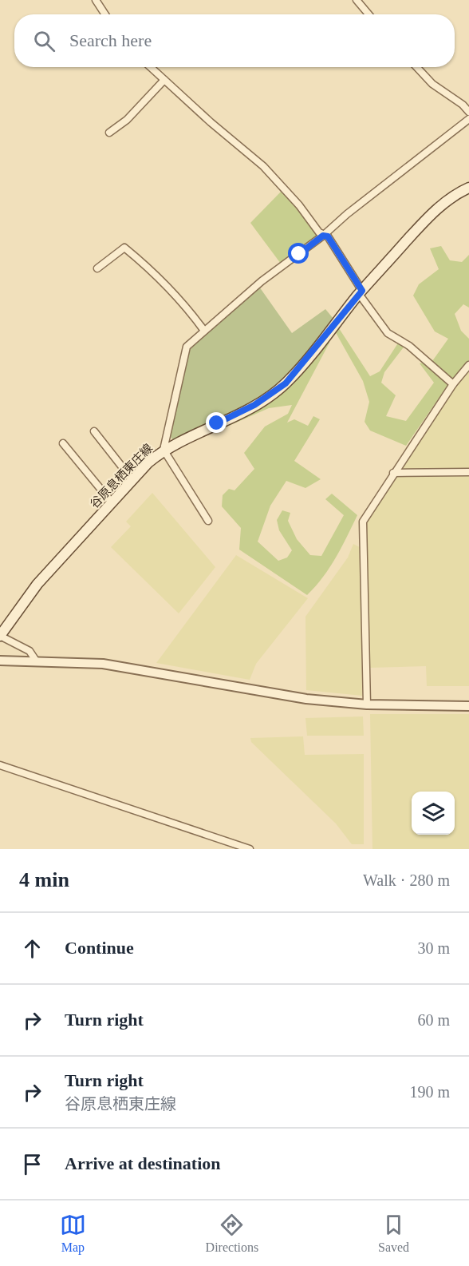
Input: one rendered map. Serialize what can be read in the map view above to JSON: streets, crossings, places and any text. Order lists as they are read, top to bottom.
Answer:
{
  "streets": {
    "main road": ["谷原息栖東庄線"]
  },
  "page": {
    "search": "Search here",
    "heading": ["4 min", "Walk · 280 m"],
    "list": [
      ["Continue", "30 m"],
      ["Turn right", "60 m"],
      ["Turn right", "谷原息栖東庄線", "190 m"],
      "Arrive at destination"
    ],
    "nav": ["Map", "Directions", "Saved"]
  }
}
